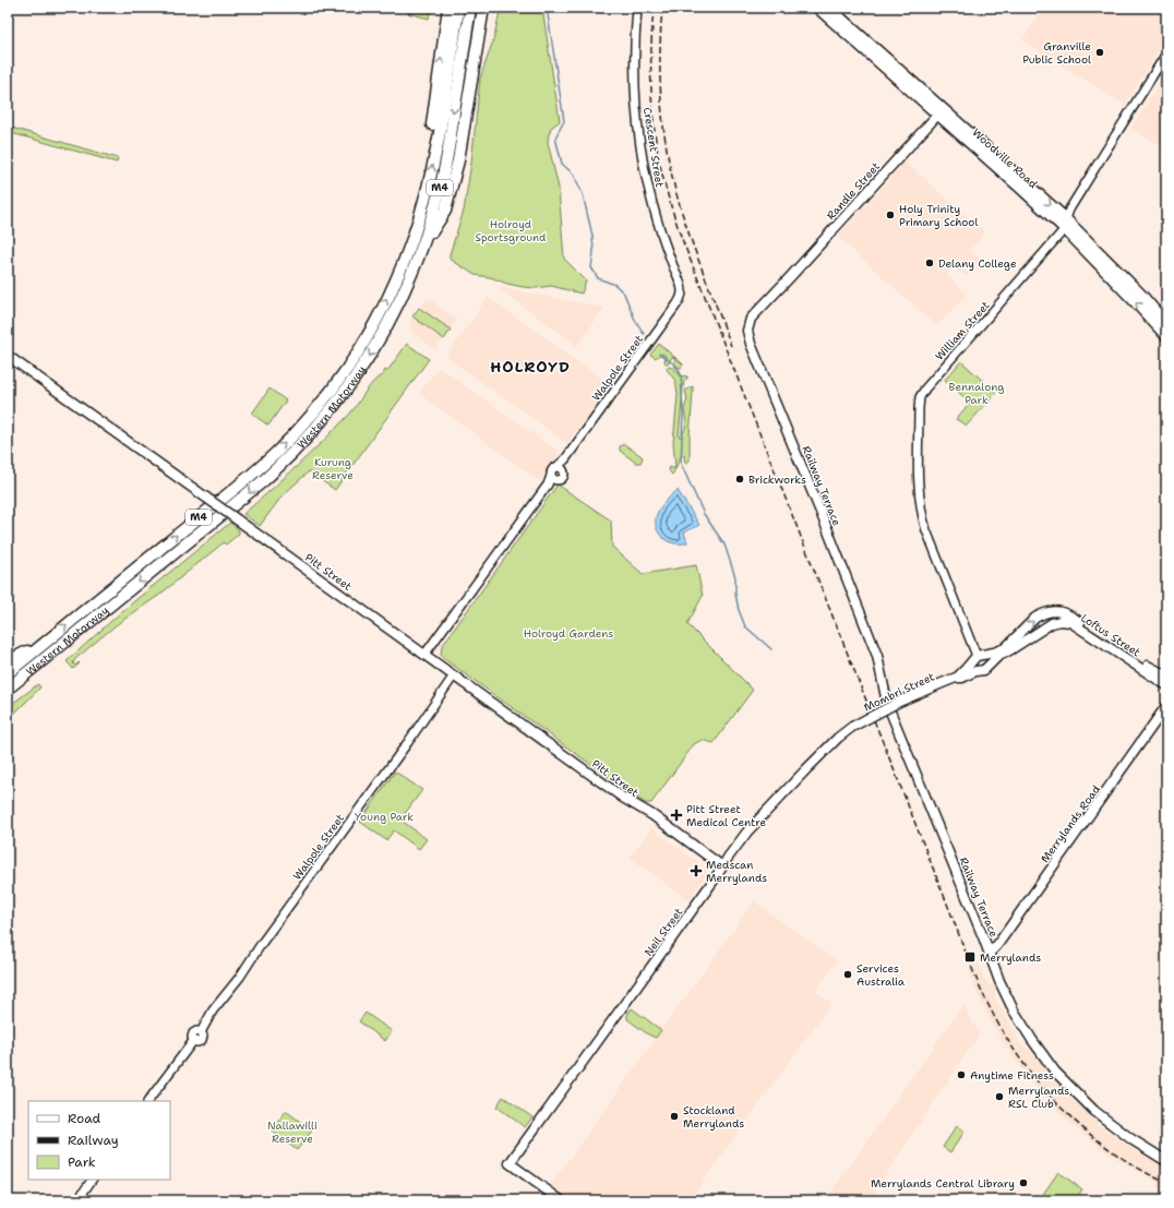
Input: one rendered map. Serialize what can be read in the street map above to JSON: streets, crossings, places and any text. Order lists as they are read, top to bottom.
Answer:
{
  "streets": {
    "highway": ["M4", "Western Motorway"],
    "main road": [
      "Woodville Road",
      "Randle Street",
      "Railway Terrace",
      "Pitt Street",
      "Loftus Street",
      "Mombri Street",
      "Merrylands Road",
      "Neil Street"
    ],
    "street": ["Crescent Street", "William Street", "Walpole Street"]
  },
  "crossings": [
    ["Crescent Street", "Walpole Street"],
    ["Woodville Road", "Randle Street"],
    ["Woodville Road", "William Street"],
    ["Randle Street", "Railway Terrace"],
    ["William Street", "Mombri Street"],
    ["Walpole Street", "Pitt Street"],
    ["Railway Terrace", "Merrylands Road"],
    ["Pitt Street", "Neil Street"],
    ["Loftus Street", "Mombri Street"],
    ["Mombri Street", "Neil Street"]
  ],
  "districts": ["HOLROYD"],
  "parks": [
    "Holroyd Sportsground",
    "Bennalong Park",
    "Kurung Reserve",
    "Holroyd Gardens",
    "Young Park",
    "Nallawilli Reserve"
  ],
  "places": {
    "other": [
      "Granville Public School",
      "Holy Trinity Primary School",
      "Delany College",
      "Brickworks",
      "Services Australia",
      "Anytime Fitness",
      "Merrylands RSL Club",
      "Stockland Merrylands",
      "Merrylands Central Library"
    ],
    "health": ["Pitt Street Medical Centre", "Medscan Merrylands"],
    "transit": ["Merrylands"]
  },
  "legend": ["Road", "Railway", "Park"]
}
